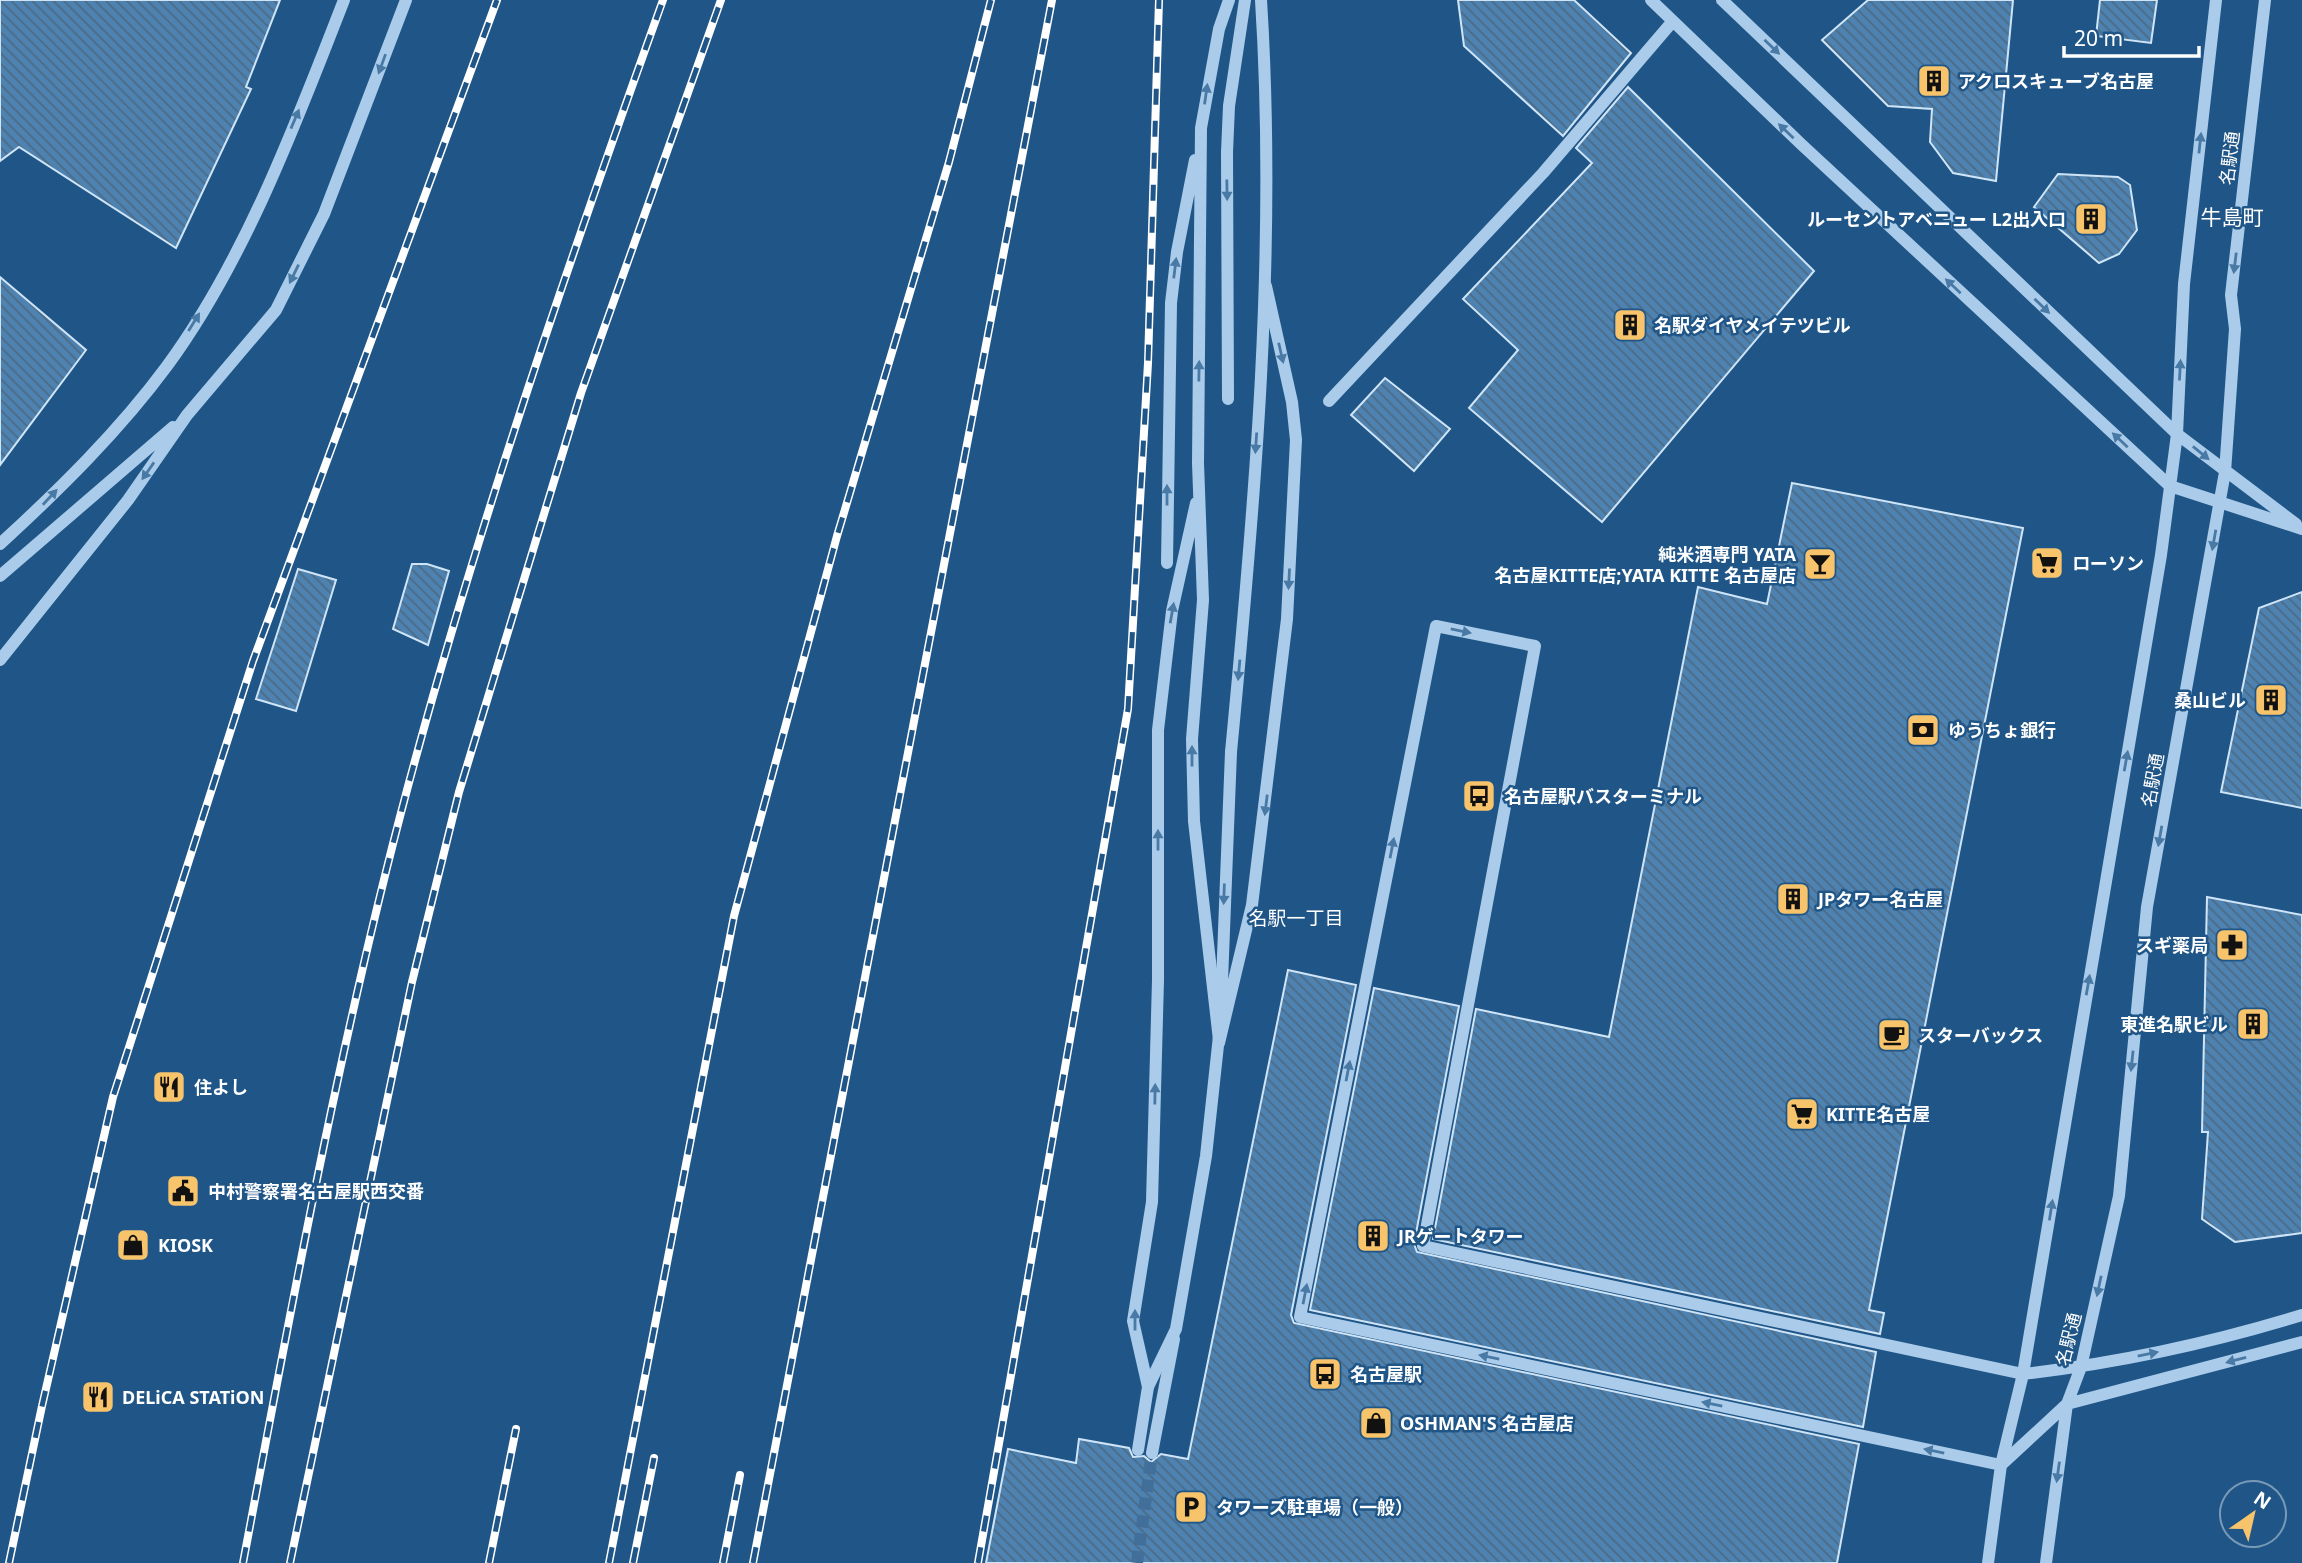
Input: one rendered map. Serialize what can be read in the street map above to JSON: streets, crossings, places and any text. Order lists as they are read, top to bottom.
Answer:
{
  "streets": {
    "street": ["名駅通"]
  },
  "districts": ["牛島町", "名駅一丁目"],
  "places": {
    "building": [
      "アクロスキューブ名古屋",
      "ルーセントアベニュー L2出入口",
      "名駅ダイヤメイテツビル",
      "桑山ビル",
      "JPタワー名古屋",
      "東進名駅ビル",
      "JRゲートタワー"
    ],
    "supermarket": ["ローソン", "KITTE名古屋"],
    "bar": ["純米酒専門 YATA 名古屋KITTE店;YATA KITTE 名古屋店"],
    "bank": ["ゆうちょ銀行"],
    "bus stop": ["名古屋駅バスターミナル", "名古屋駅"],
    "pharmacy": ["スギ薬局"],
    "cafe": ["スターバックス"],
    "restaurant": ["住よし", "DELiCA STATiON"],
    "public building": ["中村警察署名古屋駅西交番"],
    "shop": ["KIOSK", "OSHMAN'S 名古屋店"],
    "parking": ["タワーズ駐車場（一般）"]
  },
  "scale_bar": "20 m",
  "north": "top right"
}
